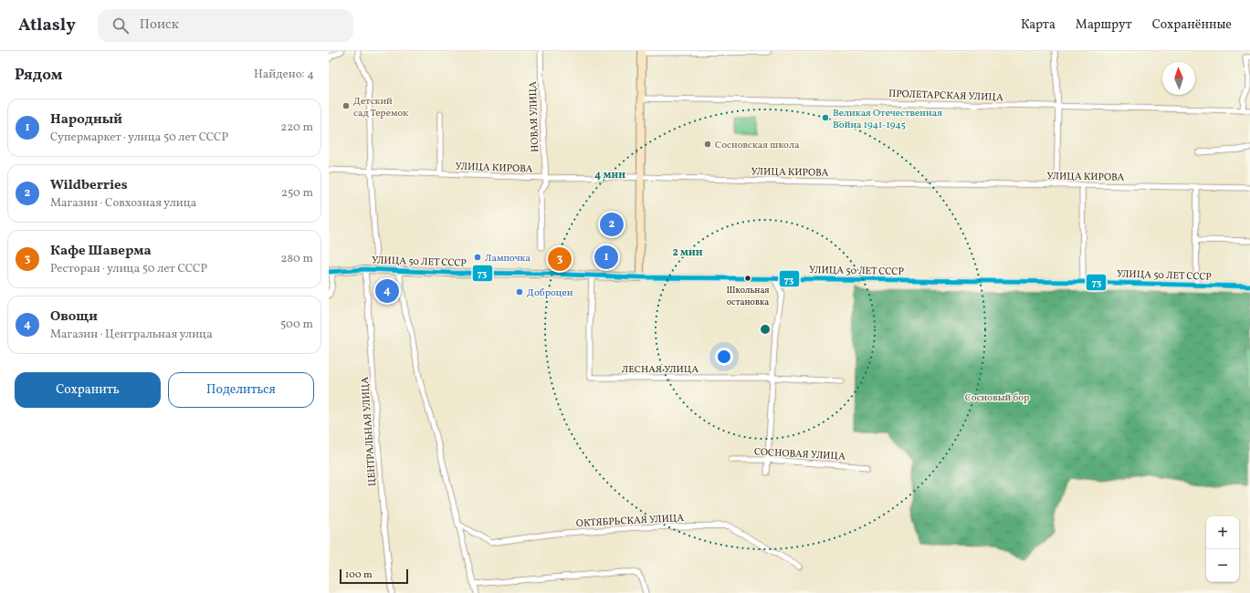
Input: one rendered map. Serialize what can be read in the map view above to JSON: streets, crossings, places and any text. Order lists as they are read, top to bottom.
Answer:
{
  "streets": {
    "main road": ["УЛИЦА 50 ЛЕТ СССР"],
    "street": [
      "ПРОЛЕТАРСКАЯ УЛИЦА",
      "НОВАЯ УЛИЦА",
      "УЛИЦА КИРОВА",
      "ЛЕСНАЯ УЛИЦА",
      "ЦЕНТРАЛЬНАЯ УЛИЦА",
      "СОСНОВАЯ УЛИЦА",
      "ОКТЯБРЬСКАЯ УЛИЦА"
    ]
  },
  "crossings": [
    ["НОВАЯ УЛИЦА", "УЛИЦА КИРОВА"],
    ["УЛИЦА 50 ЛЕТ СССР", "ЛЕСНАЯ УЛИЦА"],
    ["УЛИЦА 50 ЛЕТ СССР", "ЦЕНТРАЛЬНАЯ УЛИЦА"]
  ],
  "parks": ["Сосновый бор"],
  "places": [
    "Детский сад Теремок",
    "Великая Отечественная Война 1941-1945",
    "Сосновская школа",
    "Лампочка",
    "Школьная остановка",
    "Доброцен"
  ],
  "lines": ["transit line 73"],
  "scale_bar": "100 m",
  "north": "top",
  "page": {
    "header": "Atlasly",
    "search": "Поиск",
    "nav": ["Карта", "Маршрут", "Сохранённые"],
    "heading": ["Рядом", "Найдено: 4"],
    "list": [
      {
        "mark": "1",
        "name": "Народный",
        "note": "Супермаркет · улица 50 лет СССР",
        "value": "220 m"
      },
      {
        "mark": "2",
        "name": "Wildberries",
        "note": "Магазин · Совхозная улица",
        "value": "250 m"
      },
      {
        "mark": "3",
        "name": "Кафе Шаверма",
        "note": "Ресторан · улица 50 лет СССР",
        "value": "280 m"
      },
      {
        "mark": "4",
        "name": "Овощи",
        "note": "Магазин · Центральная улица",
        "value": "500 m"
      }
    ],
    "pins": [
      "2",
      "1",
      "3",
      "4"
    ],
    "buttons": ["Сохранить", "Поделиться"],
    "map_buttons": ["+", "−"],
    "scale": "100 m"
  },
  "rings": ["4 мин", "2 мин"]
}
